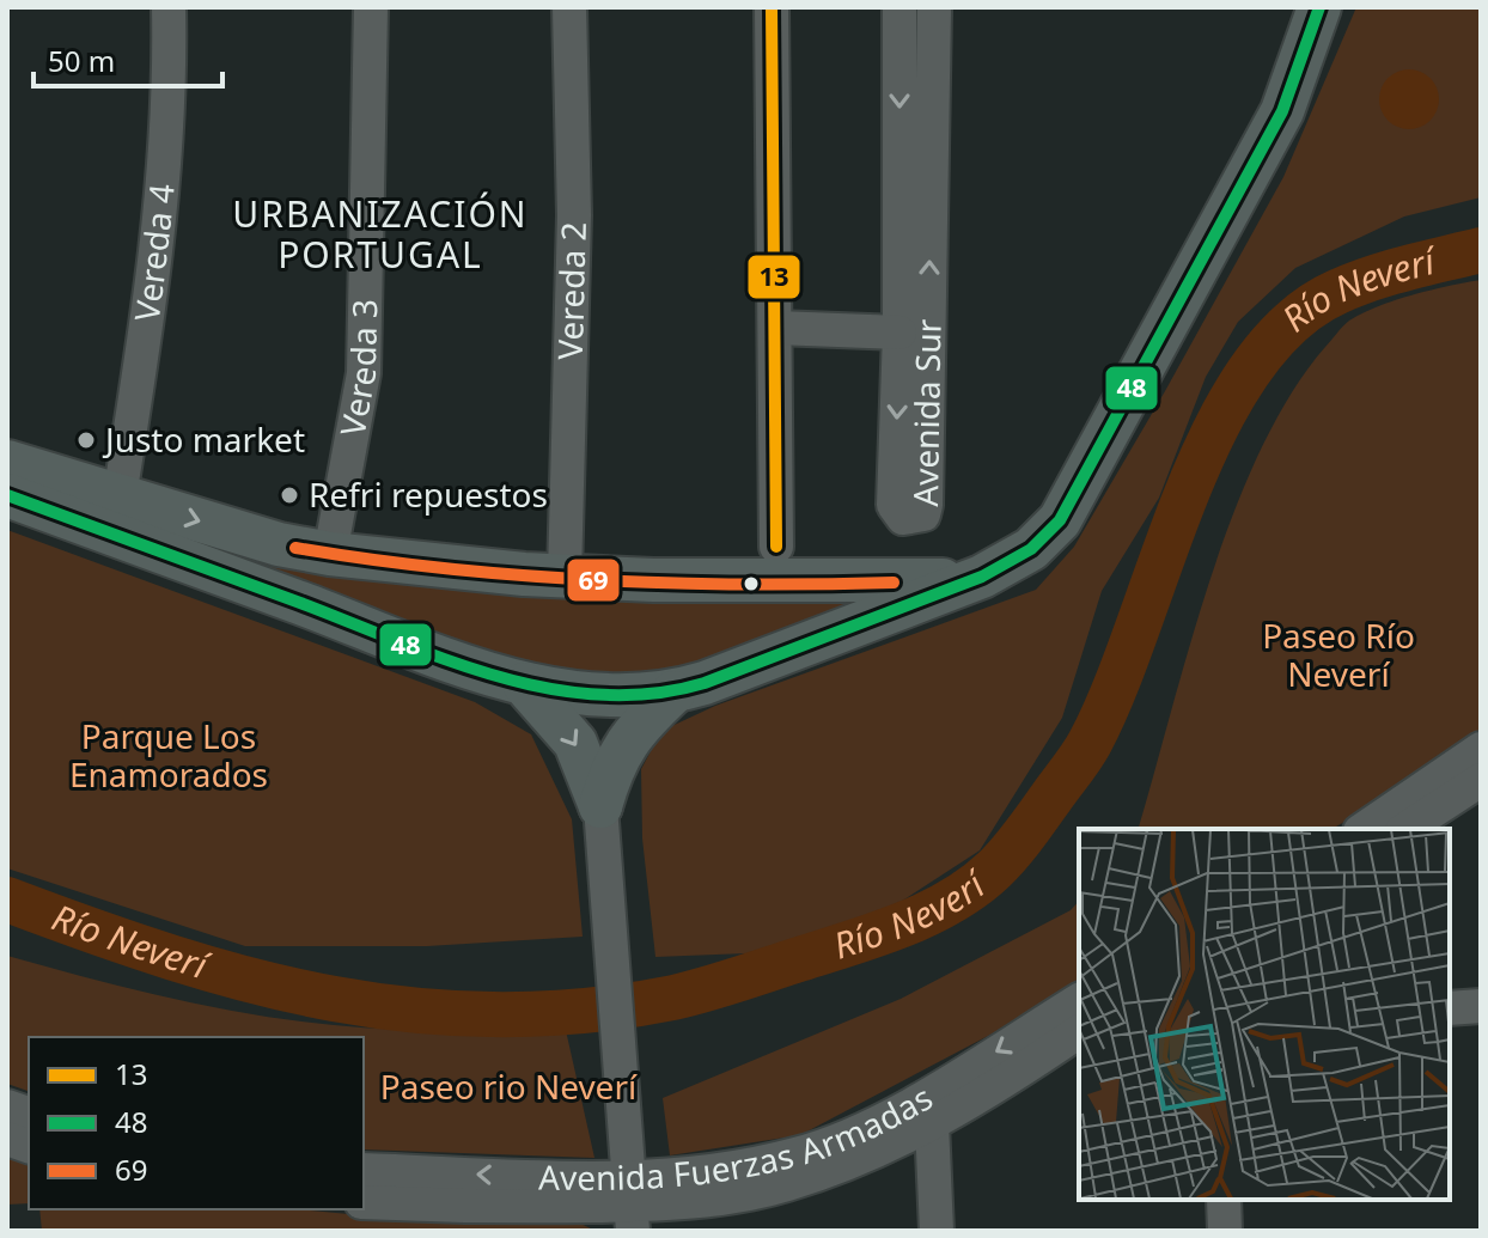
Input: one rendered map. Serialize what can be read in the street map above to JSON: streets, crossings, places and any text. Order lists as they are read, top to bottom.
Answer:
{
  "streets": {
    "street": [
      "Vereda 4",
      "Vereda 2",
      "Vereda 3",
      "Avenida Sur",
      "Avenida Fuerzas Armadas"
    ]
  },
  "districts": ["URBANIZACIÓN PORTUGAL"],
  "water": ["Río Neverí"],
  "parks": ["Paseo Río Neverí", "Parque Los Enamorados", "Paseo rio Neverí"],
  "places": ["Justo market", "Refri repuestos"],
  "lines": ["transit line 13", "transit line 48", "transit line 69"],
  "legend": ["13", "48", "69"],
  "scale_bar": "50 m"
}
